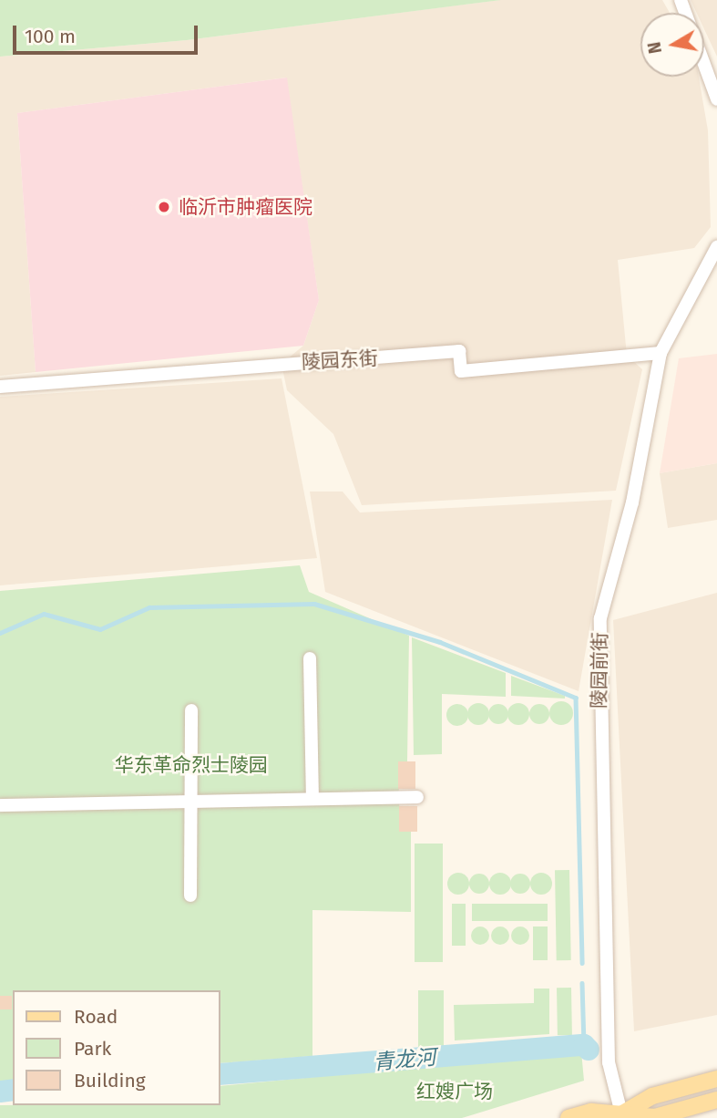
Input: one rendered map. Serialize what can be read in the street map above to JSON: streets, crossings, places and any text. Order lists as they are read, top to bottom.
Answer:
{
  "streets": {
    "street": ["陵园东街", "陵园前街"]
  },
  "crossings": [
    ["陵园东街", "陵园前街"]
  ],
  "water": ["青龙河"],
  "parks": ["华东革命烈士陵园", "红嫂广场"],
  "places": ["临沂市肿瘤医院"],
  "legend": ["Road", "Park", "Building"],
  "scale_bar": "100 m",
  "north": "left"
}
